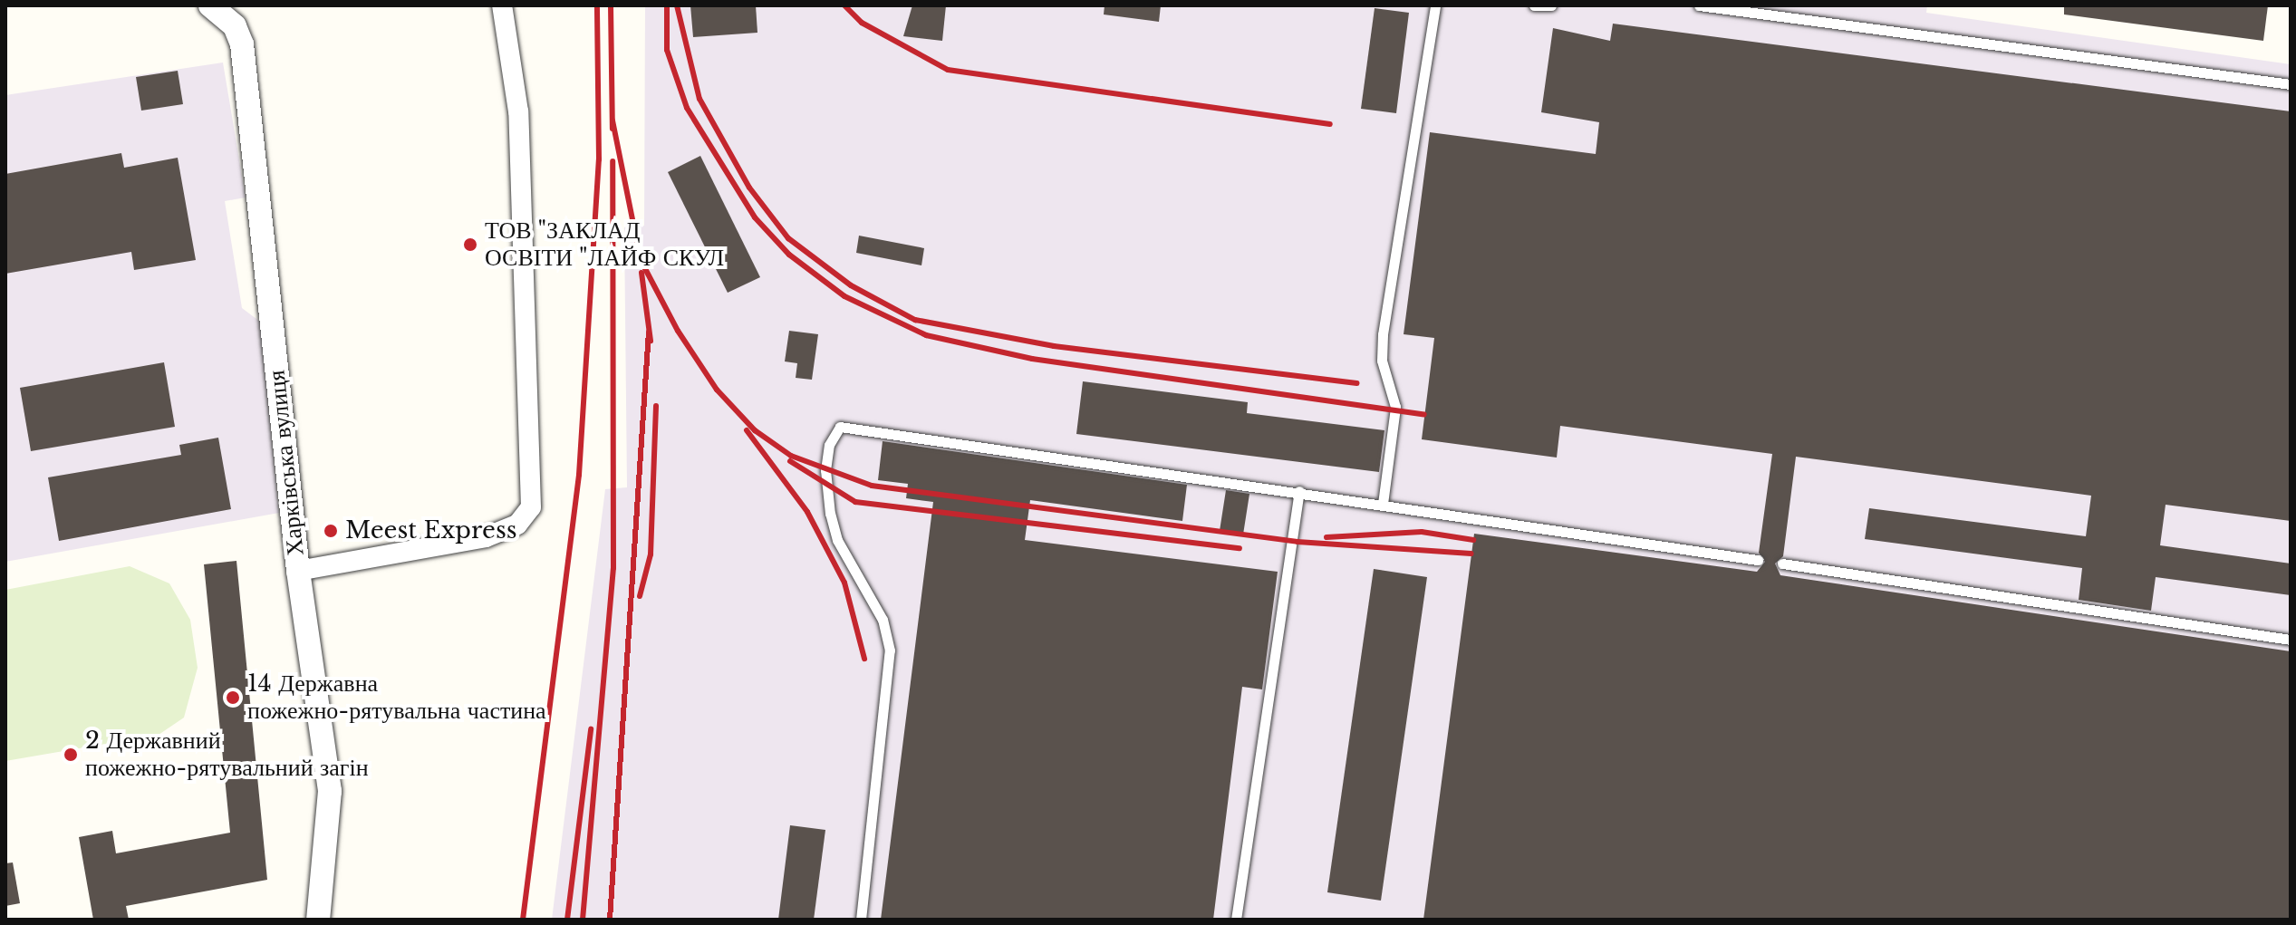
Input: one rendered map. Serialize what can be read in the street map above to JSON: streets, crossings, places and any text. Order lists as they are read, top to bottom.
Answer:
{
  "streets": {
    "street": ["Харківська вулиця"]
  },
  "places": [
    "ТОВ \"ЗАКЛАД ОСВІТИ \"ЛАЙФ СКУЛ",
    "Meest Express",
    "14 Державна пожежно-рятувальна частина",
    "2 Державний пожежно-рятувальний загін"
  ]
}
